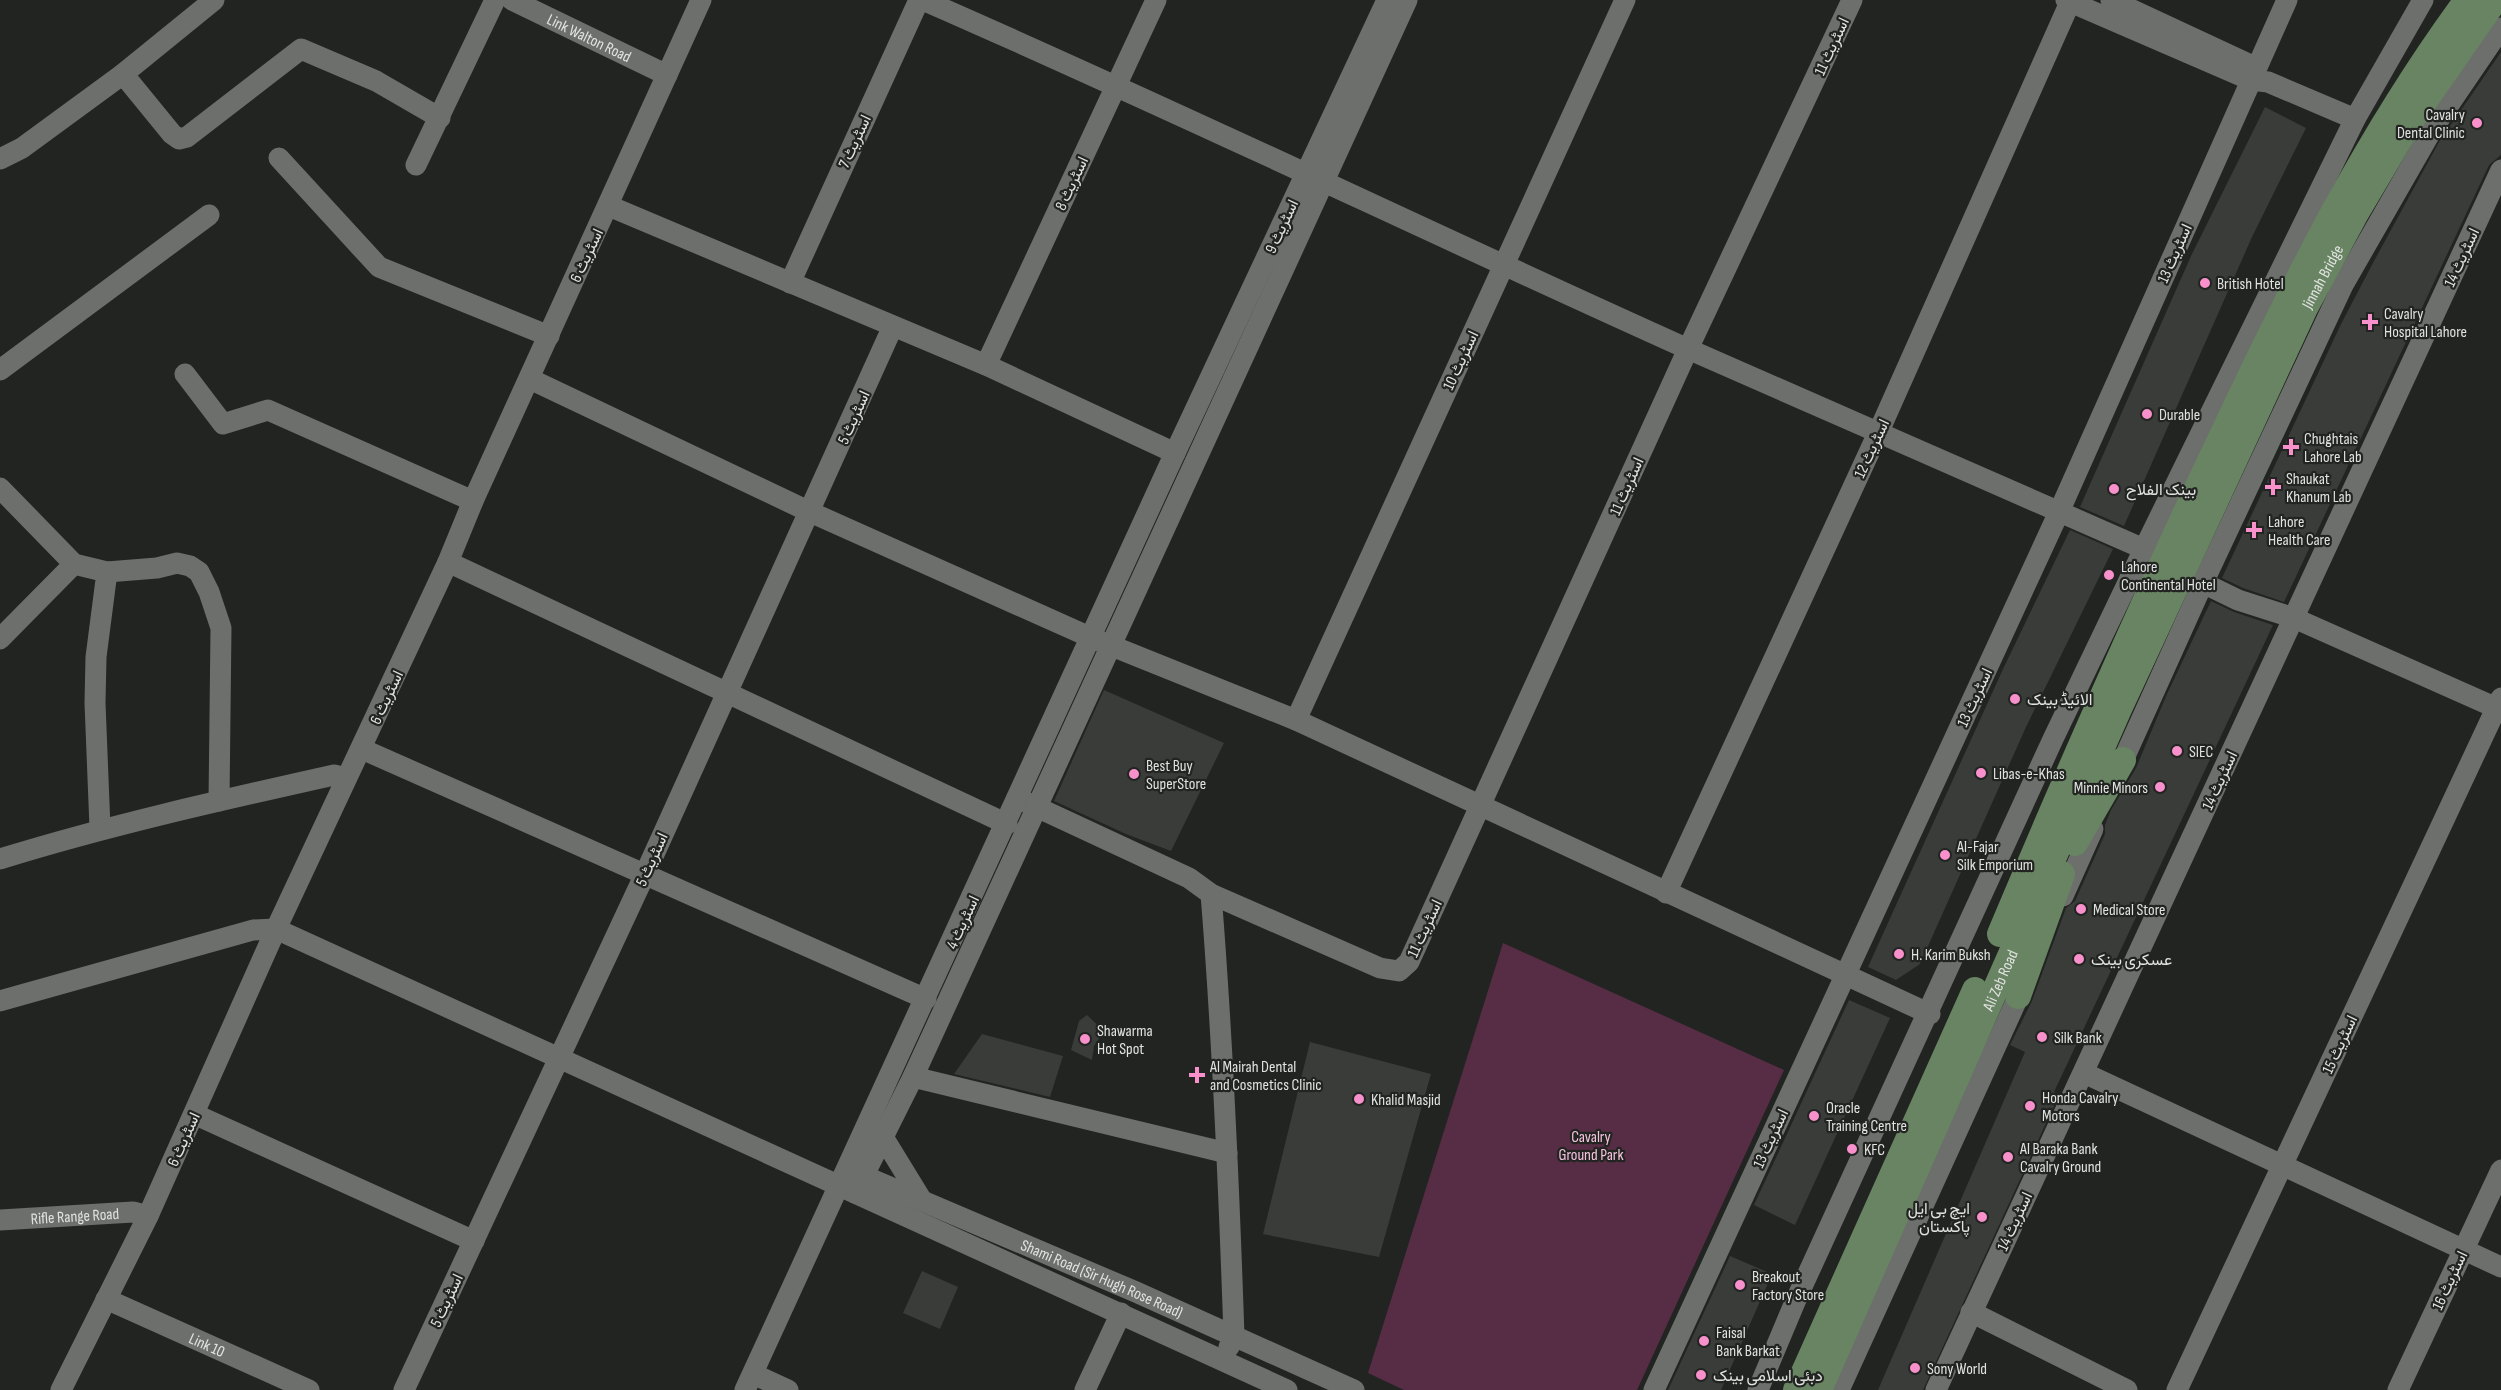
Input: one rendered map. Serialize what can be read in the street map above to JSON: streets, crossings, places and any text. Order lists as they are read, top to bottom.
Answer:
{
  "streets": {
    "main road": ["Jinnah Bridge", "Ali Zeb Road"],
    "street": [
      "Link Walton Road",
      "اسٹریٹ 11",
      "اسٹریٹ 7",
      "اسٹریٹ 8",
      "اسٹریٹ 9",
      "اسٹریٹ 13",
      "اسٹریٹ 6",
      "اسٹریٹ 14",
      "اسٹریٹ 10",
      "اسٹریٹ 5",
      "اسٹریٹ 12",
      "اسٹریٹ 4",
      "اسٹریٹ 15",
      "Rifle Range Road",
      "Shami Road (Sir Hugh Rose Road)",
      "اسٹریٹ 16",
      "Link 10"
    ]
  },
  "crossings": [
    ["Link Walton Road", "اسٹریٹ 6"],
    ["اسٹریٹ 6", "Rifle Range Road"],
    ["اسٹریٹ 6", "Link 10"],
    ["Jinnah Bridge", "Ali Zeb Road"],
    ["اسٹریٹ 4", "Shami Road (Sir Hugh Rose Road)"]
  ],
  "parks": ["Cavalry Ground Park"],
  "places": {
    "other": [
      "Cavalry Dental Clinic",
      "British Hotel",
      "Durable",
      "بینک الفلاح",
      "Lahore Continental Hotel",
      "الائیڈ بینک",
      "SIEC",
      "Libas-e-Khas",
      "Best Buy SuperStore",
      "Minnie Minors",
      "Al-Fajar Silk Emporium",
      "Medical Store",
      "H. Karim Buksh",
      "عسکری بینک",
      "Silk Bank",
      "Shawarma Hot Spot",
      "Khalid Masjid",
      "Honda Cavalry Motors",
      "Oracle Training Centre",
      "KFC",
      "Al Baraka Bank Cavalry Ground",
      "ایچ بی ایل پاکستان",
      "Breakout Factory Store",
      "Faisal Bank Barkat",
      "Sony World",
      "دبئی اسلامی بینک"
    ],
    "health": [
      "Cavalry Hospital Lahore",
      "Chughtais Lahore Lab",
      "Shaukat Khanum Lab",
      "Lahore Health Care",
      "Al Mairah Dental and Cosmetics Clinic"
    ]
  }
}
